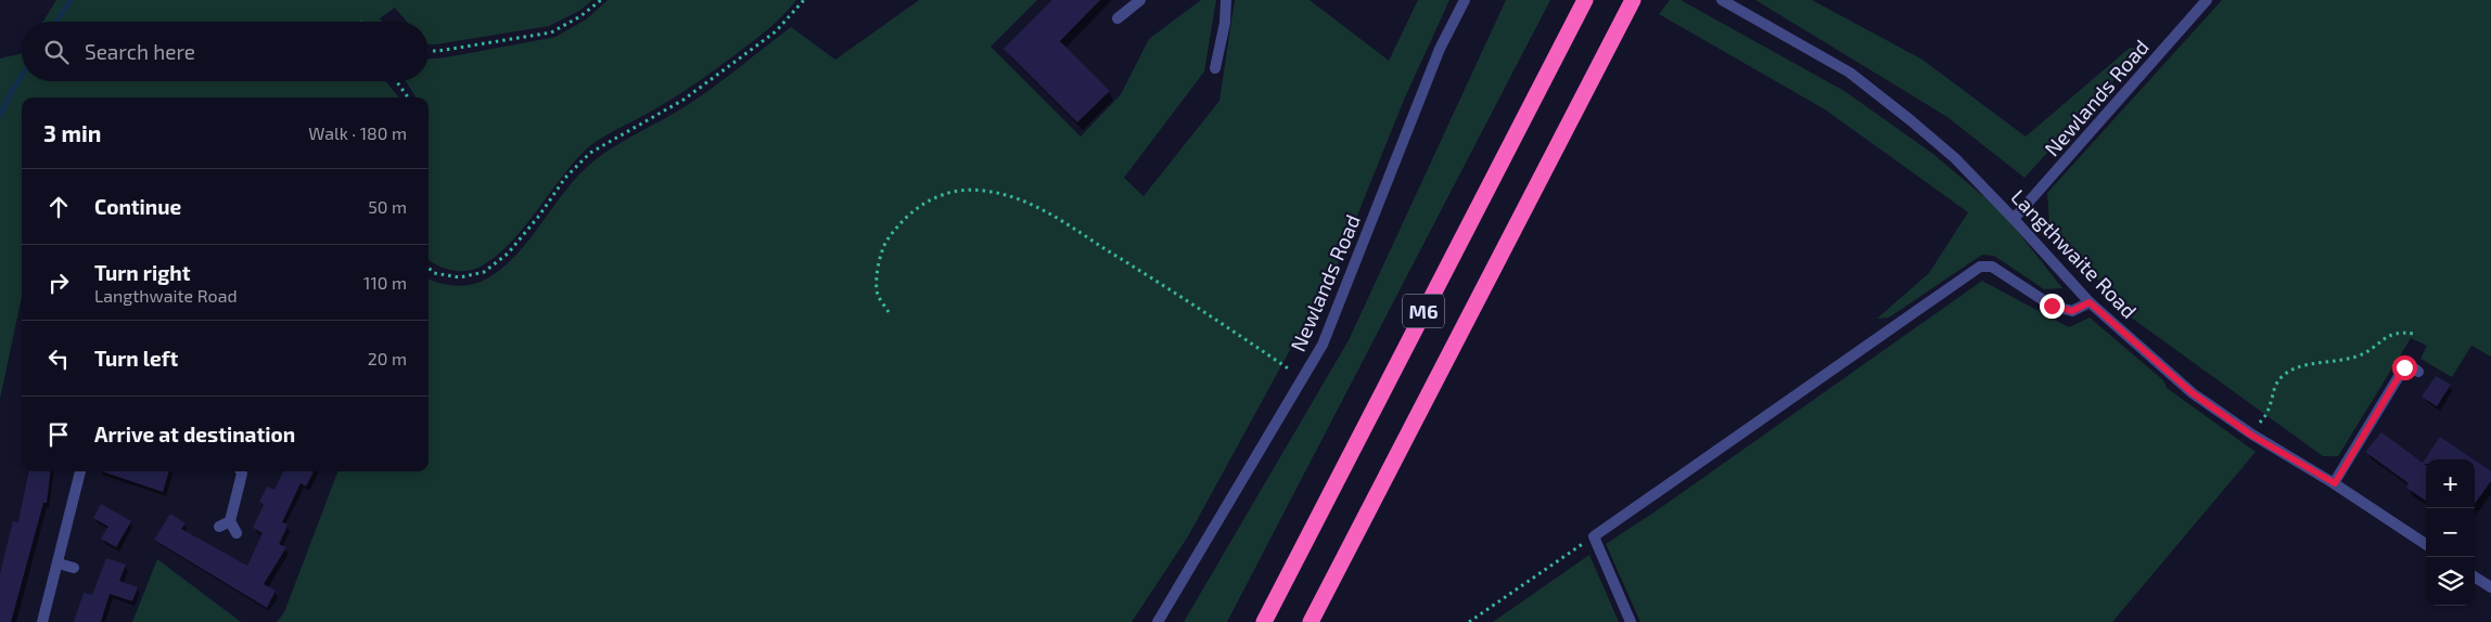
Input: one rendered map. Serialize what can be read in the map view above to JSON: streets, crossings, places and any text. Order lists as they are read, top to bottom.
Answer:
{
  "streets": {
    "highway": ["M6"],
    "street": ["Newlands Road", "Langthwaite Road"]
  },
  "crossings": [
    ["Newlands Road", "Langthwaite Road"]
  ],
  "page": {
    "search": "Search here",
    "heading": ["3 min", "Walk · 180 m"],
    "list": [
      ["Continue", "50 m"],
      ["Turn right", "Langthwaite Road", "110 m"],
      ["Turn left", "20 m"],
      "Arrive at destination"
    ],
    "map_buttons": ["+", "−"]
  }
}
